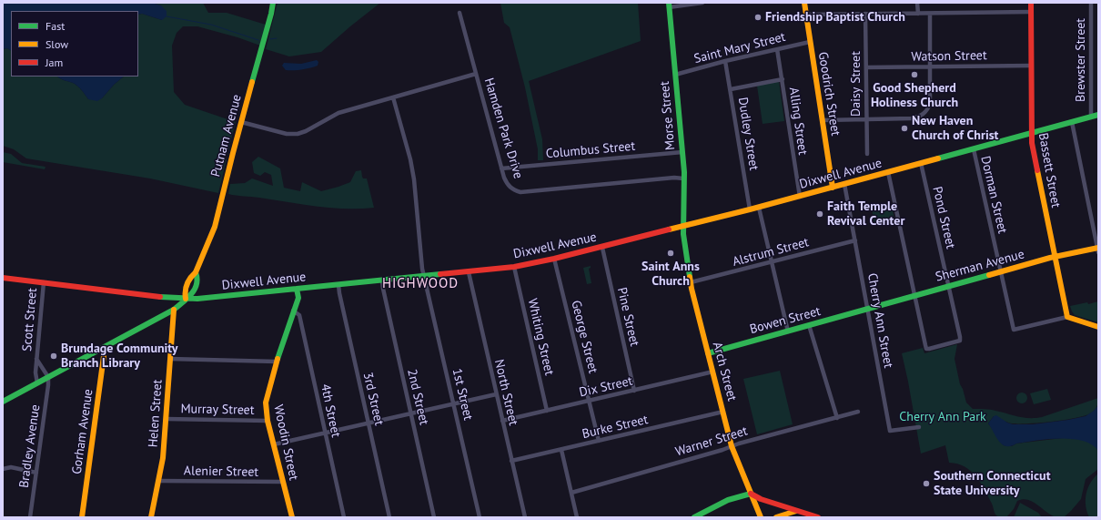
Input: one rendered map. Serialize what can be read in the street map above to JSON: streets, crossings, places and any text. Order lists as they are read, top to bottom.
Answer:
{
  "streets": {
    "main road": [
      "Goodrich Street",
      "Morse Street",
      "Putnam Avenue",
      "Bassett Street",
      "Dixwell Avenue",
      "Sherman Avenue",
      "Bowen Street",
      "Arch Street",
      "Helen Street",
      "Gorham Avenue",
      "Woodin Street"
    ],
    "street": [
      "Saint Mary Street",
      "Watson Street",
      "Brewster Street",
      "Daisy Street",
      "Alling Street",
      "Hamden Park Drive",
      "Dudley Street",
      "Columbus Street",
      "Dorman Street",
      "Pond Street",
      "Alstrum Street",
      "Pine Street",
      "Scott Street",
      "Cherry Ann Street",
      "Whiting Street",
      "George Street",
      "Dix Street",
      "North Street",
      "1st Street",
      "2nd Street",
      "3rd Street",
      "Murray Street",
      "4th Street",
      "Burke Street",
      "Warner Street",
      "Bradley Avenue",
      "Alenier Street"
    ]
  },
  "crossings": [
    ["Saint Mary Street", "Goodrich Street"],
    ["Saint Mary Street", "Morse Street"],
    ["Saint Mary Street", "Alling Street"],
    ["Saint Mary Street", "Dudley Street"],
    ["Watson Street", "Daisy Street"],
    ["Watson Street", "Bassett Street"],
    ["Brewster Street", "Dixwell Avenue"],
    ["Goodrich Street", "Dixwell Avenue"],
    ["Morse Street", "Hamden Park Drive"],
    ["Morse Street", "Columbus Street"],
    ["Morse Street", "Dixwell Avenue"],
    ["Morse Street", "Arch Street"],
    ["Alling Street", "Dixwell Avenue"],
    ["Hamden Park Drive", "Putnam Avenue"],
    ["Hamden Park Drive", "Columbus Street"],
    ["Dudley Street", "Dixwell Avenue"],
    ["Putnam Avenue", "Dixwell Avenue"],
    ["Bassett Street", "Dixwell Avenue"],
    ["Bassett Street", "Dorman Street"],
    ["Bassett Street", "Sherman Avenue"],
    ["Dixwell Avenue", "Dorman Street"],
    ["Dixwell Avenue", "Pond Street"],
    ["Dixwell Avenue", "Pine Street"],
    ["Dixwell Avenue", "Scott Street"],
    ["Dixwell Avenue", "Cherry Ann Street"],
    ["Dixwell Avenue", "Whiting Street"],
    ["Dixwell Avenue", "George Street"],
    ["Dixwell Avenue", "Arch Street"],
    ["Dixwell Avenue", "North Street"],
    ["Dixwell Avenue", "1st Street"],
    ["Dixwell Avenue", "2nd Street"],
    ["Dixwell Avenue", "3rd Street"],
    ["Dixwell Avenue", "Woodin Street"],
    ["Dorman Street", "Sherman Avenue"],
    ["Pond Street", "Sherman Avenue"],
    ["Alstrum Street", "Cherry Ann Street"],
    ["Alstrum Street", "Arch Street"],
    ["Sherman Avenue", "Bowen Street"],
    ["Sherman Avenue", "Cherry Ann Street"],
    ["Pine Street", "Dix Street"],
    ["Scott Street", "Bradley Avenue"],
    ["Bowen Street", "Cherry Ann Street"],
    ["Bowen Street", "Arch Street"],
    ["Whiting Street", "Dix Street"],
    ["George Street", "Dix Street"],
    ["George Street", "Burke Street"],
    ["Arch Street", "Dix Street"],
    ["Arch Street", "Burke Street"],
    ["Arch Street", "Warner Street"],
    ["Dix Street", "North Street"],
    ["North Street", "Burke Street"],
    ["Murray Street", "Helen Street"],
    ["Murray Street", "Woodin Street"],
    ["4th Street", "Woodin Street"],
    ["Helen Street", "Alenier Street"],
    ["Woodin Street", "Alenier Street"]
  ],
  "districts": ["HIGHWOOD"],
  "parks": ["Cherry Ann Park"],
  "places": [
    "Friendship Baptist Church",
    "Good Shepherd Holiness Church",
    "New Haven Church of Christ",
    "Faith Temple Revival Center",
    "Saint Anns Church",
    "Brundage Community Branch Library",
    "Southern Connecticut State University"
  ],
  "legend": ["Fast", "Slow", "Jam"]
}
